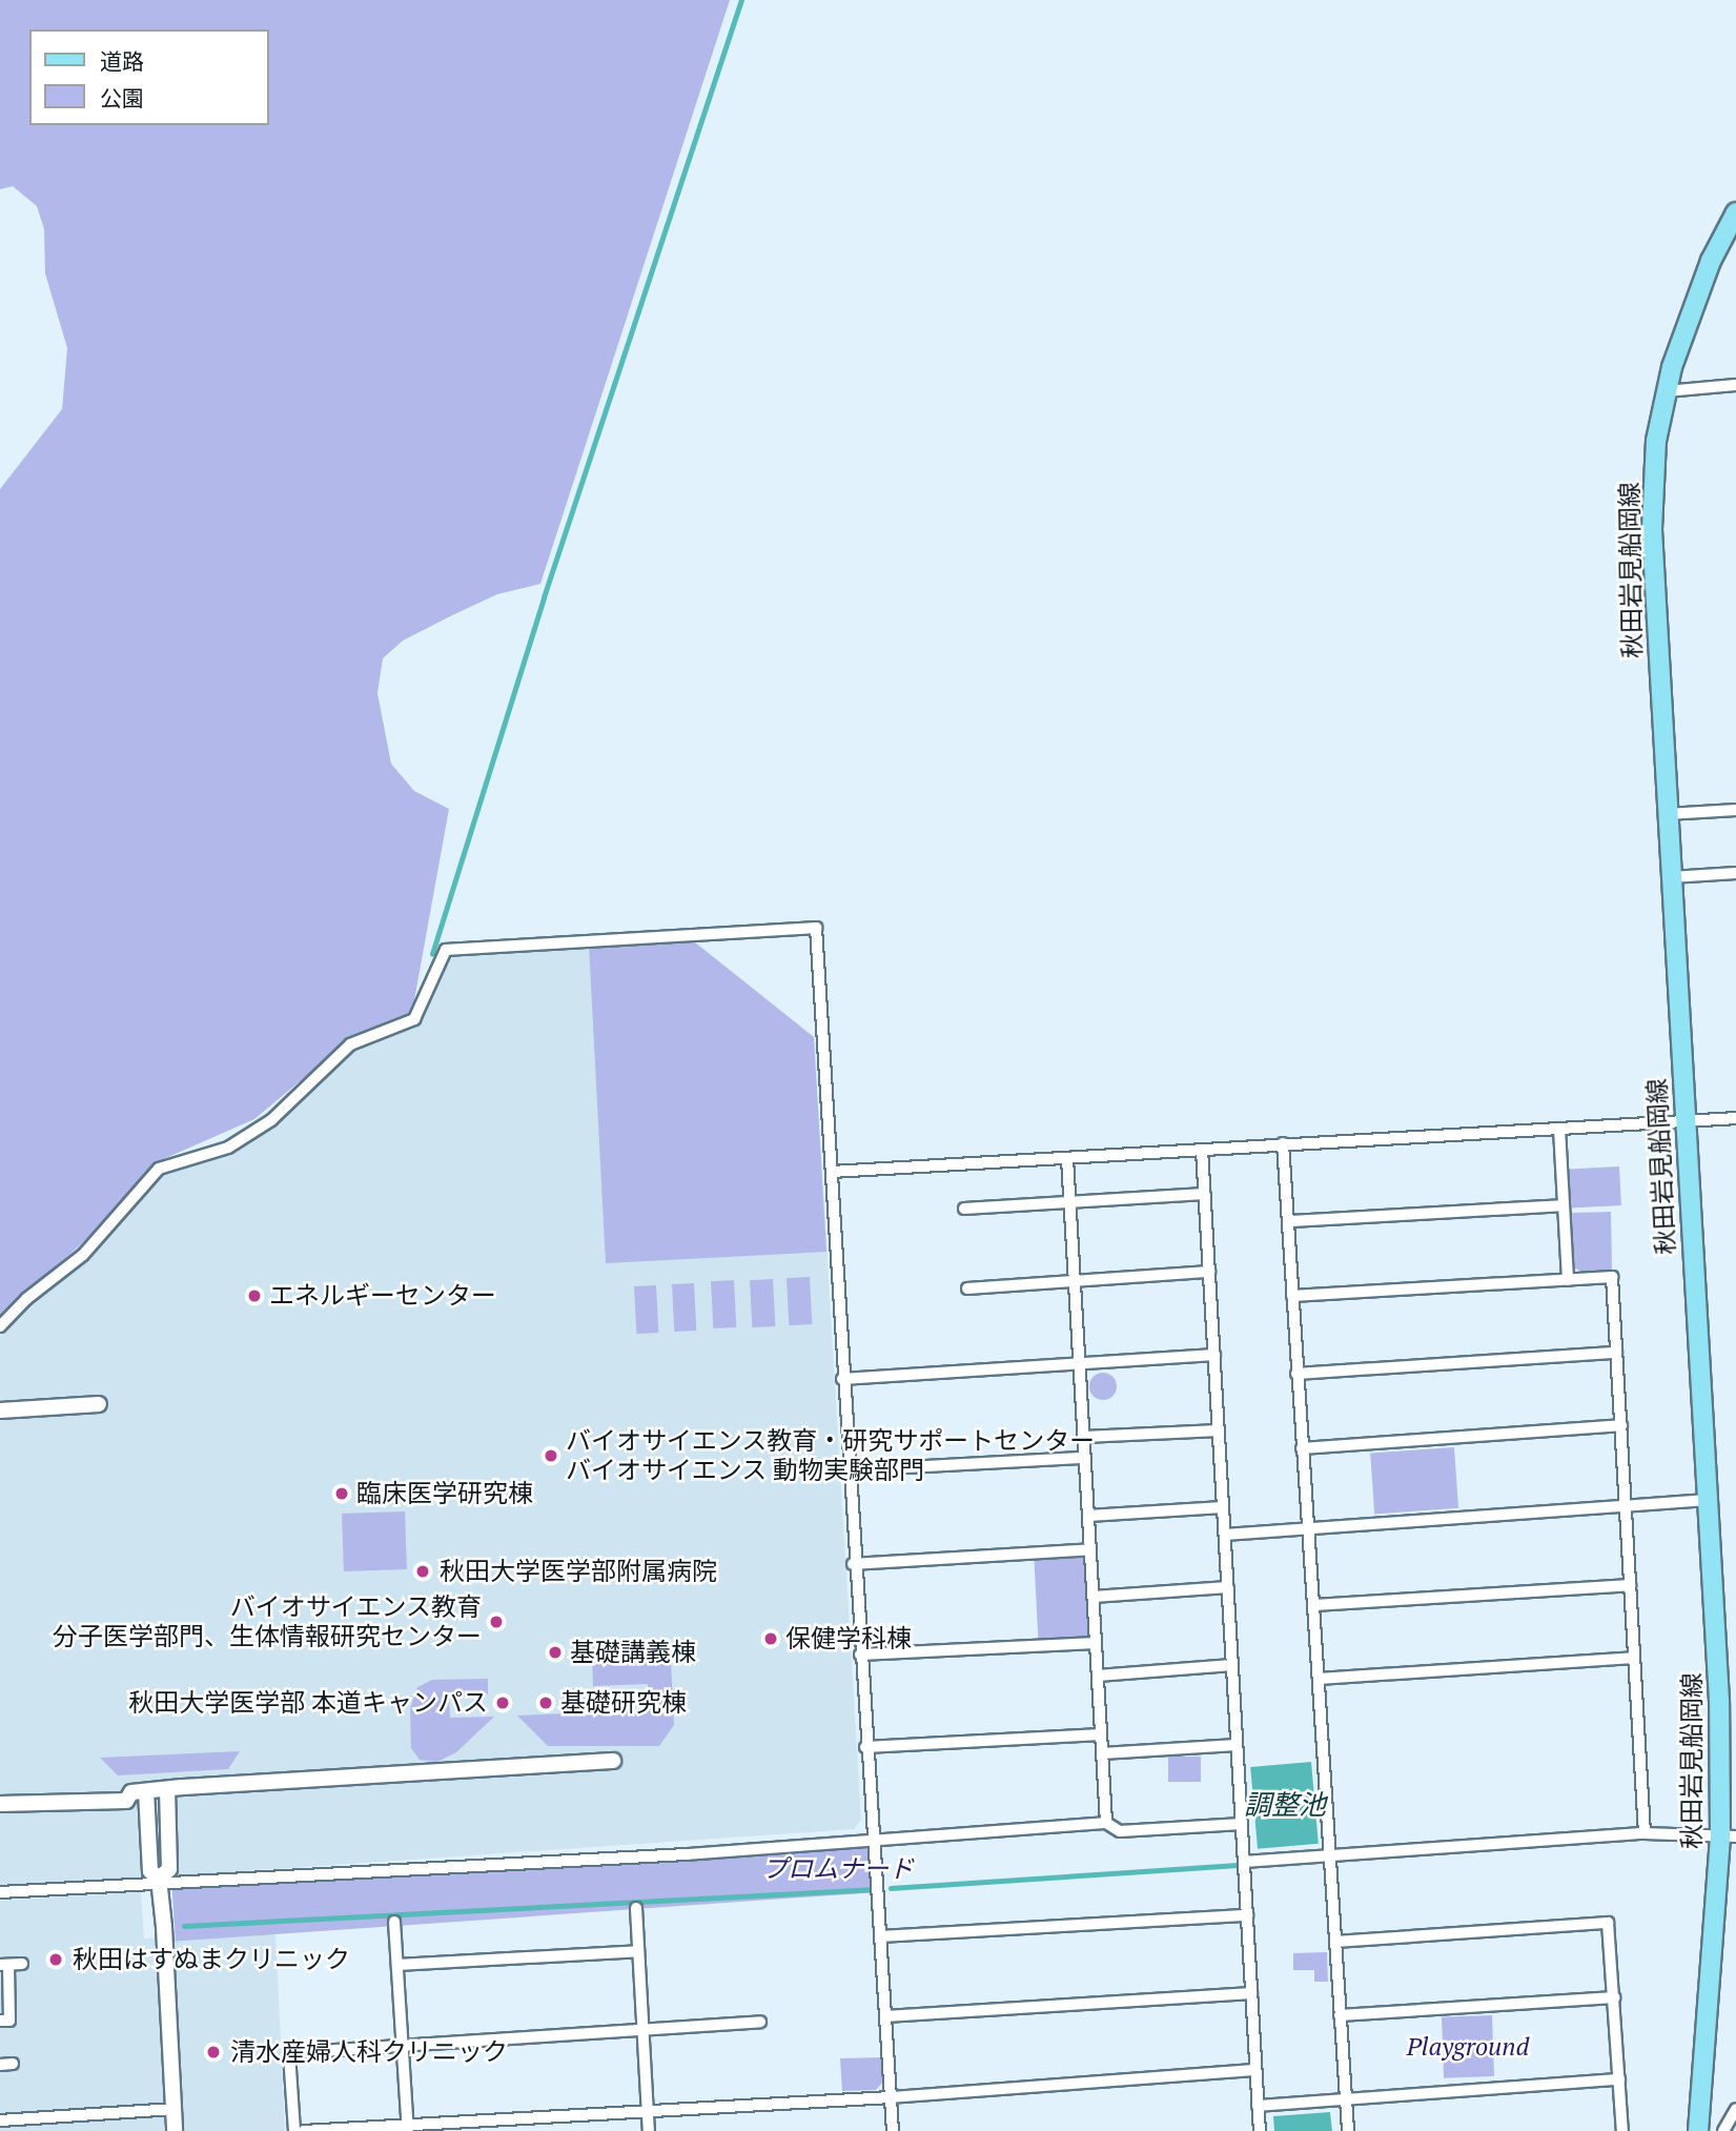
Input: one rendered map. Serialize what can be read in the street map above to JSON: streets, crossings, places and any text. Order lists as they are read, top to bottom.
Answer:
{
  "streets": {
    "main road": ["秋田岩見船岡線"]
  },
  "water": ["調整池"],
  "parks": ["プロムナード", "Playground"],
  "places": [
    "エネルギーセンター",
    "バイオサイエンス教育・研究サポートセンター バイオサイエンス 動物実験部門",
    "臨床医学研究棟",
    "秋田大学医学部附属病院",
    "バイオサイエンス教育 分子医学部門、生体情報研究センター",
    "保健学科棟",
    "基礎講義棟",
    "秋田大学医学部 本道キャンパス",
    "基礎研究棟",
    "秋田はすぬまクリニック",
    "清水産婦人科クリニック"
  ],
  "legend": ["道路", "公園"]
}
